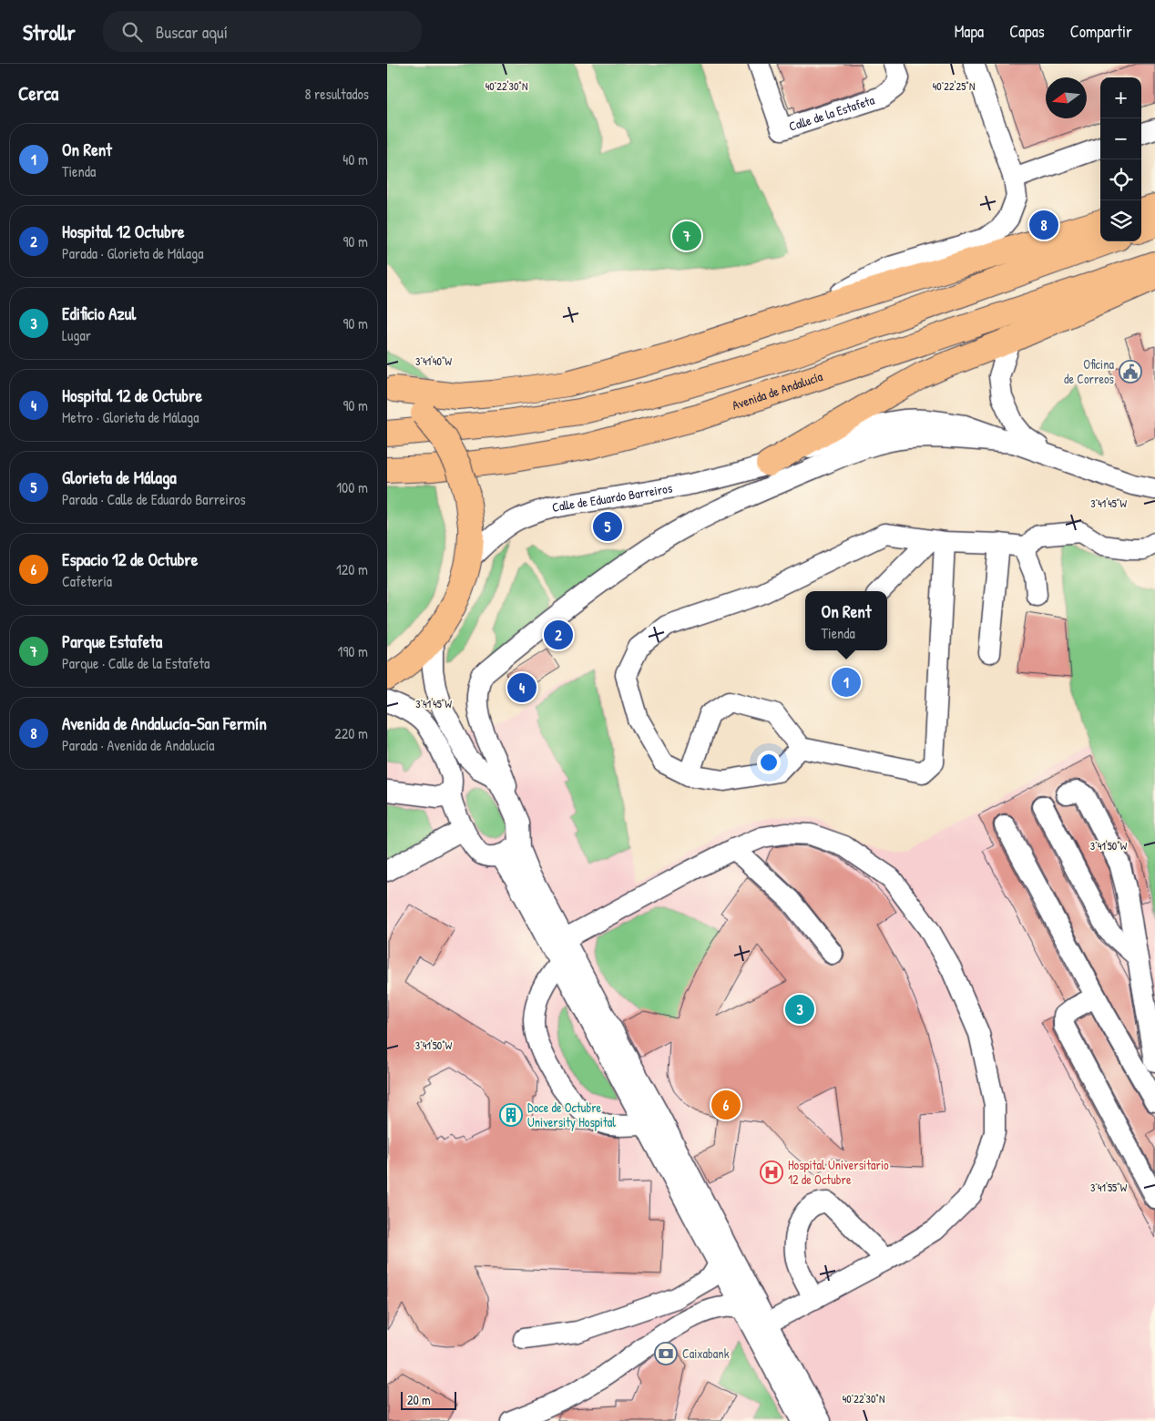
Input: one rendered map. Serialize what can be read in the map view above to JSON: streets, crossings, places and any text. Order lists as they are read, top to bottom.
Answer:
{
  "streets": {
    "main road": ["Avenida de Andalucía"],
    "street": ["Calle de la Estafeta", "Calle de Eduardo Barreiros"]
  },
  "places": {
    "public building": ["Oficina de Correos"],
    "building": ["Doce de Octubre University Hospital"],
    "hospital": ["Hospital Universitario 12 de Octubre"],
    "bank": ["Caixabank"]
  },
  "scale_bar": "20 m",
  "north": "left",
  "page": {
    "header": "Strollr",
    "search": "Buscar aquí",
    "nav": ["Mapa", "Capas", "Compartir"],
    "heading": ["Cerca", "8 resultados"],
    "map_buttons": ["+", "−"],
    "list": [
      {
        "mark": "1",
        "name": "On Rent",
        "note": "Tienda",
        "value": "40 m"
      },
      {
        "mark": "2",
        "name": "Hospital 12 Octubre",
        "note": "Parada · Glorieta de Málaga",
        "value": "90 m"
      },
      {
        "mark": "3",
        "name": "Edificio Azul",
        "note": "Lugar",
        "value": "90 m"
      },
      {
        "mark": "4",
        "name": "Hospital 12 de Octubre",
        "note": "Metro · Glorieta de Málaga",
        "value": "90 m"
      },
      {
        "mark": "5",
        "name": "Glorieta de Málaga",
        "note": "Parada · Calle de Eduardo Barreiros",
        "value": "100 m"
      },
      {
        "mark": "6",
        "name": "Espacio 12 de Octubre",
        "note": "Cafetería",
        "value": "120 m"
      },
      {
        "mark": "7",
        "name": "Parque Estafeta",
        "note": "Parque · Calle de la Estafeta",
        "value": "190 m"
      },
      {
        "mark": "8",
        "name": "Avenida de Andalucía-San Fermín",
        "note": "Parada · Avenida de Andalucía",
        "value": "220 m"
      }
    ],
    "pins": [
      "8",
      "7",
      "5",
      "2",
      "1",
      "4",
      "3",
      "6"
    ],
    "popup": ["On Rent", "Tienda"],
    "scale": "20 m"
  },
  "coordinates": [
    "40°22'30\"N",
    "40°22'25\"N",
    "3°41'40\"W",
    "3°41'45\"W",
    "3°41'50\"W",
    "3°41'55\"W"
  ]
}
